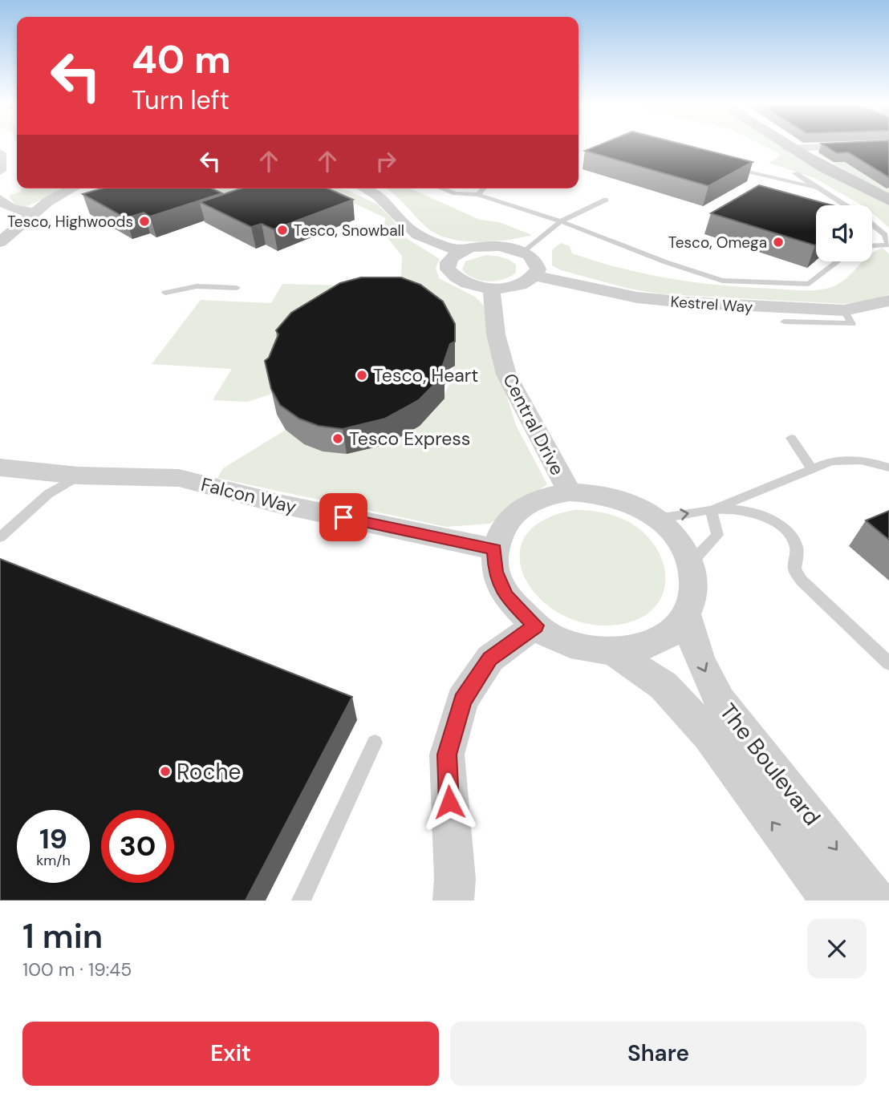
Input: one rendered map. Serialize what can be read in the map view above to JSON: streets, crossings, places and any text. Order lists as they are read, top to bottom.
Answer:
{
  "streets": {
    "street": [
      "Kestrel Way",
      "Central Drive",
      "Falcon Way",
      "The Boulevard"
    ]
  },
  "crossings": [
    ["Central Drive", "Falcon Way"],
    ["Central Drive", "The Boulevard"],
    ["Falcon Way", "The Boulevard"]
  ],
  "places": [
    "Tesco, Highwoods",
    "Tesco, Snowball",
    "Tesco, Omega",
    "Tesco, Heart",
    "Tesco Express",
    "Roche"
  ],
  "page": {
    "turn": ["40 m", "Turn left"],
    "speed": "19 km/h",
    "limit": "30",
    "heading": ["1 min", "100 m · 19:45"],
    "buttons": ["Exit", "Share"]
  }
}
